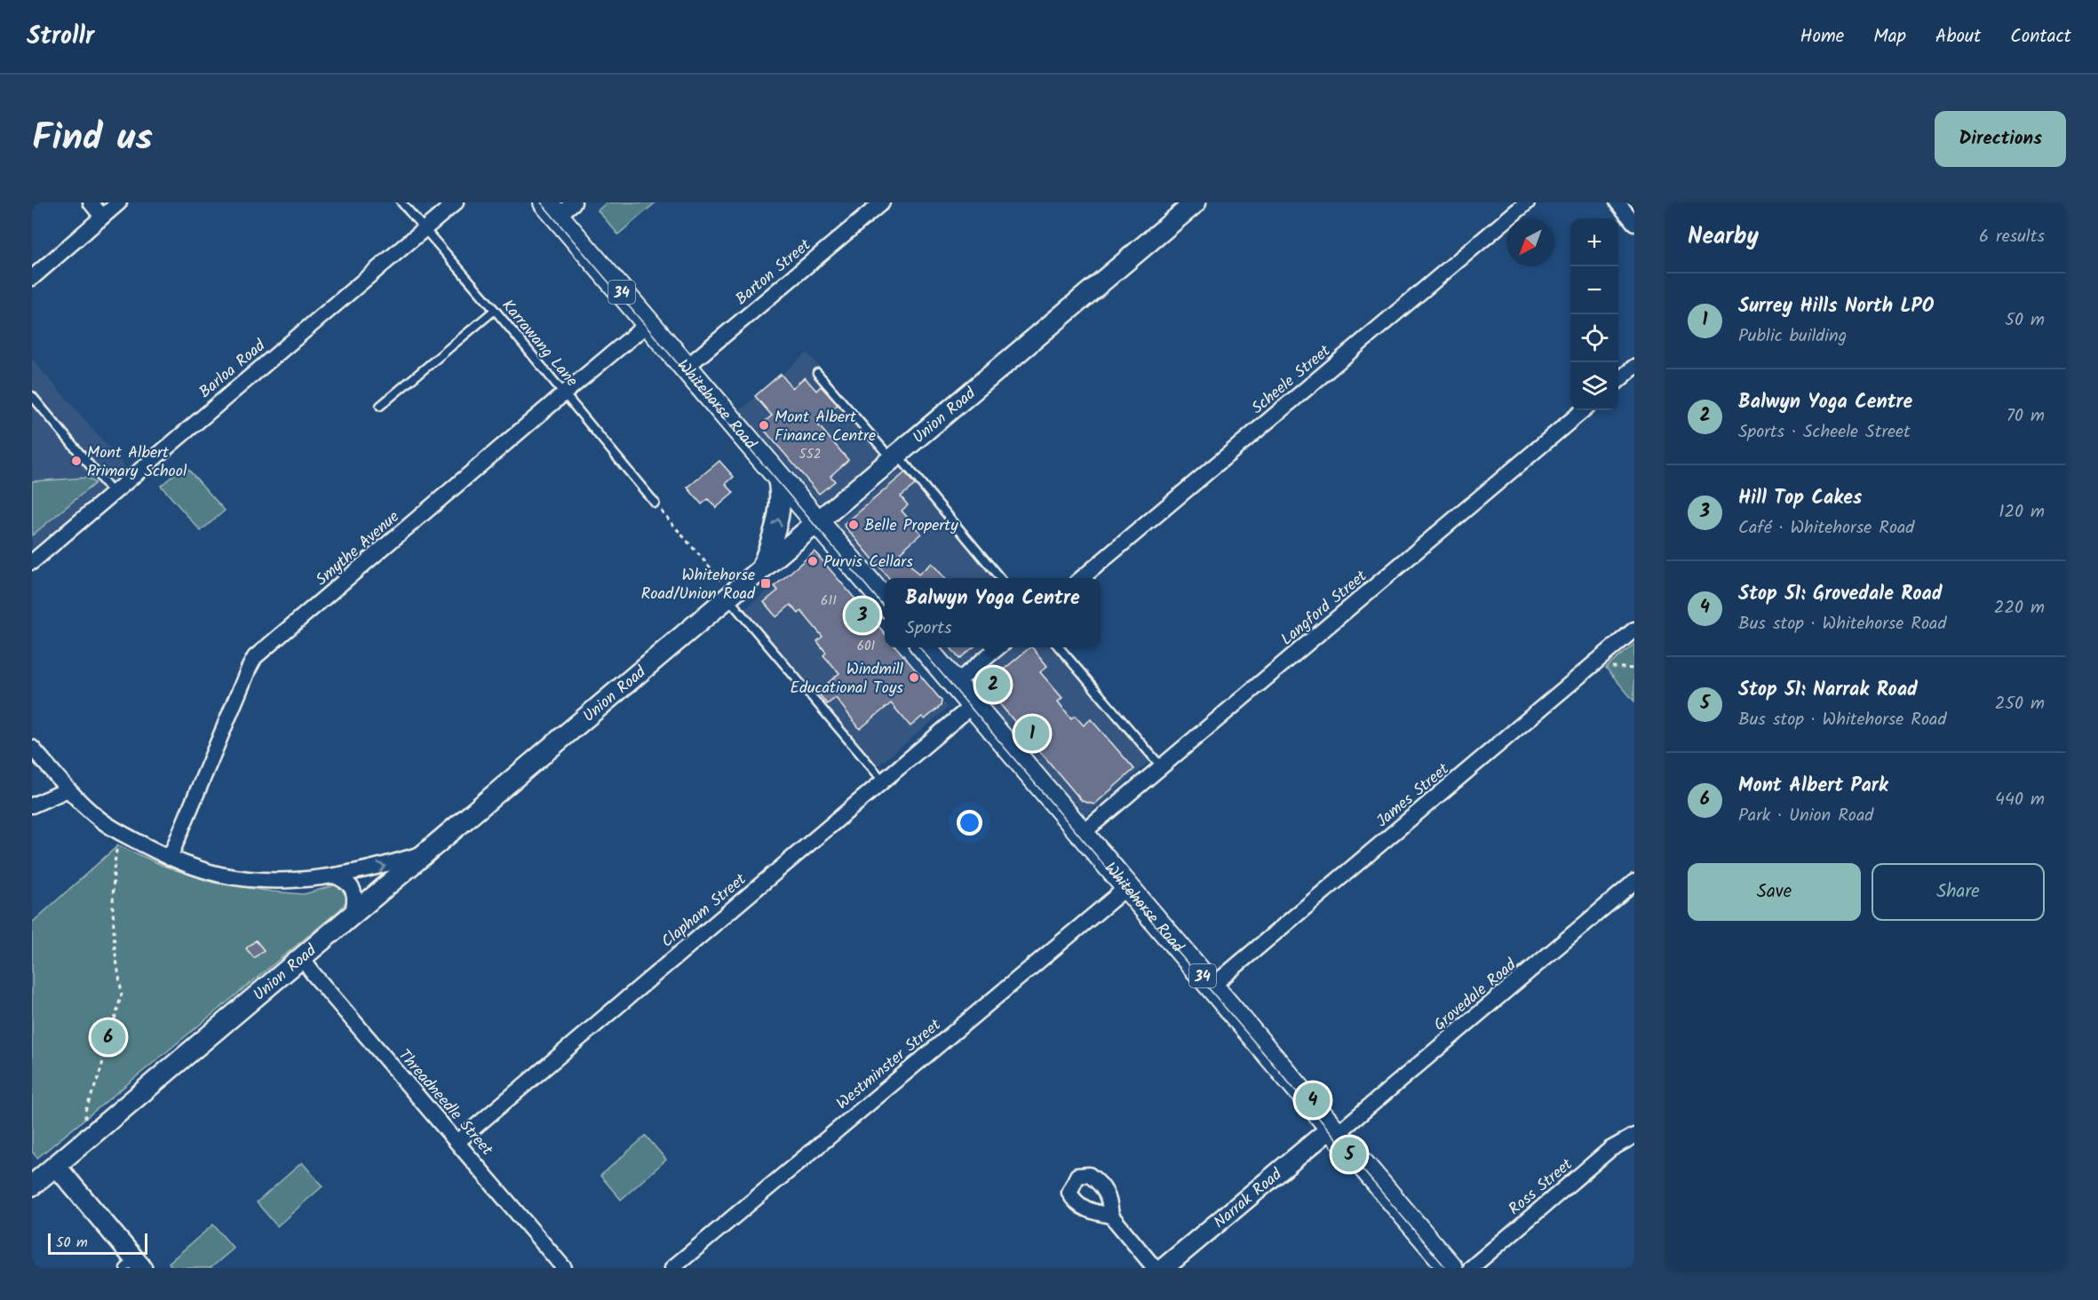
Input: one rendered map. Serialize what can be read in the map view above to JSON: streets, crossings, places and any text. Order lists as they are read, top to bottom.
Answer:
{
  "streets": {
    "main road": ["34", "Whitehorse Road", "Union Road"],
    "street": [
      "Barton Street",
      "Barloa Road",
      "Scheele Street",
      "Smythe Avenue",
      "Langford Street",
      "James Street",
      "Clapham Street",
      "Grovedale Road",
      "Westminster Street",
      "Threadneedle Street",
      "Ross Street",
      "Narrak Road"
    ],
    "lane": ["Karrawang Lane"]
  },
  "crossings": [
    ["Barton Street", "Whitehorse Road"],
    ["Karrawang Lane", "Barloa Road"],
    ["Karrawang Lane", "Smythe Avenue"],
    ["Whitehorse Road", "Union Road"],
    ["Whitehorse Road", "Smythe Avenue"],
    ["Whitehorse Road", "Langford Street"],
    ["Whitehorse Road", "James Street"],
    ["Whitehorse Road", "Clapham Street"],
    ["Whitehorse Road", "Grovedale Road"],
    ["Whitehorse Road", "Westminster Street"],
    ["Whitehorse Road", "Narrak Road"],
    ["Union Road", "Threadneedle Street"],
    ["Clapham Street", "Threadneedle Street"],
    ["Grovedale Road", "Narrak Road"]
  ],
  "places": {
    "other": [
      "Mont Albert Finance Centre",
      "Mont Albert Primary School",
      "Belle Property",
      "Purvis Cellars",
      "Windmill Educational Toys"
    ],
    "transit": ["Whitehorse Road/Union Road"]
  },
  "house_numbers": ["552", "611", "601"],
  "scale_bar": "50 m",
  "north": "bottom left",
  "page": {
    "header": "Strollr",
    "nav": [
      "Home",
      "Map",
      "About",
      "Contact"
    ],
    "title": "Find us",
    "buttons": [
      "Directions",
      ["Save", "Share"]
    ],
    "heading": ["Nearby", "6 results"],
    "map_buttons": ["+", "−"],
    "list": [
      {
        "mark": "1",
        "name": "Surrey Hills North LPO",
        "note": "Public building",
        "value": "50 m"
      },
      {
        "mark": "2",
        "name": "Balwyn Yoga Centre",
        "note": "Sports · Scheele Street",
        "value": "70 m"
      },
      {
        "mark": "3",
        "name": "Hill Top Cakes",
        "note": "Café · Whitehorse Road",
        "value": "120 m"
      },
      {
        "mark": "4",
        "name": "Stop 51: Grovedale Road",
        "note": "Bus stop · Whitehorse Road",
        "value": "220 m"
      },
      {
        "mark": "5",
        "name": "Stop 51: Narrak Road",
        "note": "Bus stop · Whitehorse Road",
        "value": "250 m"
      },
      {
        "mark": "6",
        "name": "Mont Albert Park",
        "note": "Park · Union Road",
        "value": "440 m"
      }
    ],
    "popup": ["Balwyn Yoga Centre", "Sports"],
    "pins": [
      "3",
      "2",
      "1",
      "6",
      "4",
      "5"
    ],
    "scale": "50 m"
  }
}
